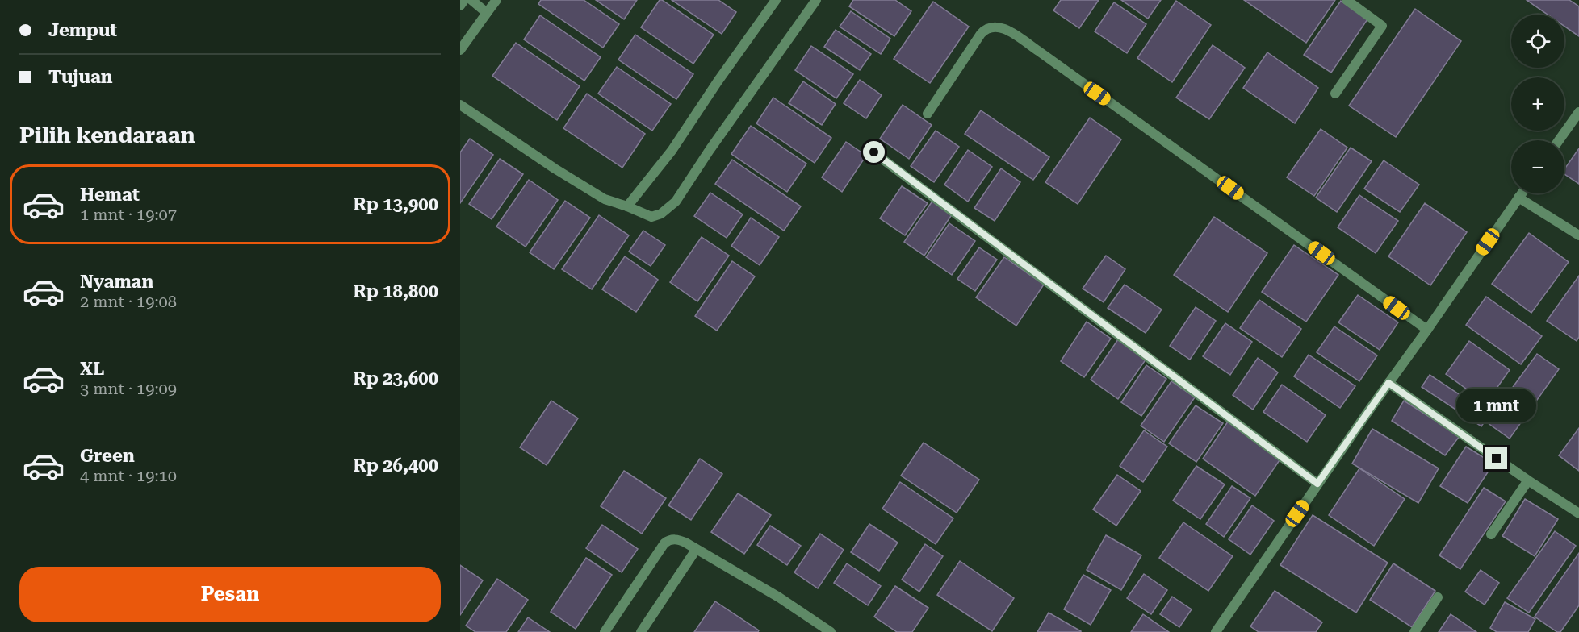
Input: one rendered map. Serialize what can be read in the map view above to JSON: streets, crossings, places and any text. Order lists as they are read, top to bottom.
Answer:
{
  "page": {
    "banner": ["Jemput", "Tujuan"],
    "map_buttons": ["+", "−"],
    "heading": "Pilih kendaraan",
    "list": [
      {
        "name": "Hemat",
        "note": "1 mnt · 19:07",
        "value": "Rp 13,900"
      },
      {
        "name": "Nyaman",
        "note": "2 mnt · 19:08",
        "value": "Rp 18,800"
      },
      {
        "name": "XL",
        "note": "3 mnt · 19:09",
        "value": "Rp 23,600"
      },
      {
        "name": "Green",
        "note": "4 mnt · 19:10",
        "value": "Rp 26,400"
      }
    ],
    "bubble": "1 mnt",
    "buttons": "Pesan"
  }
}
